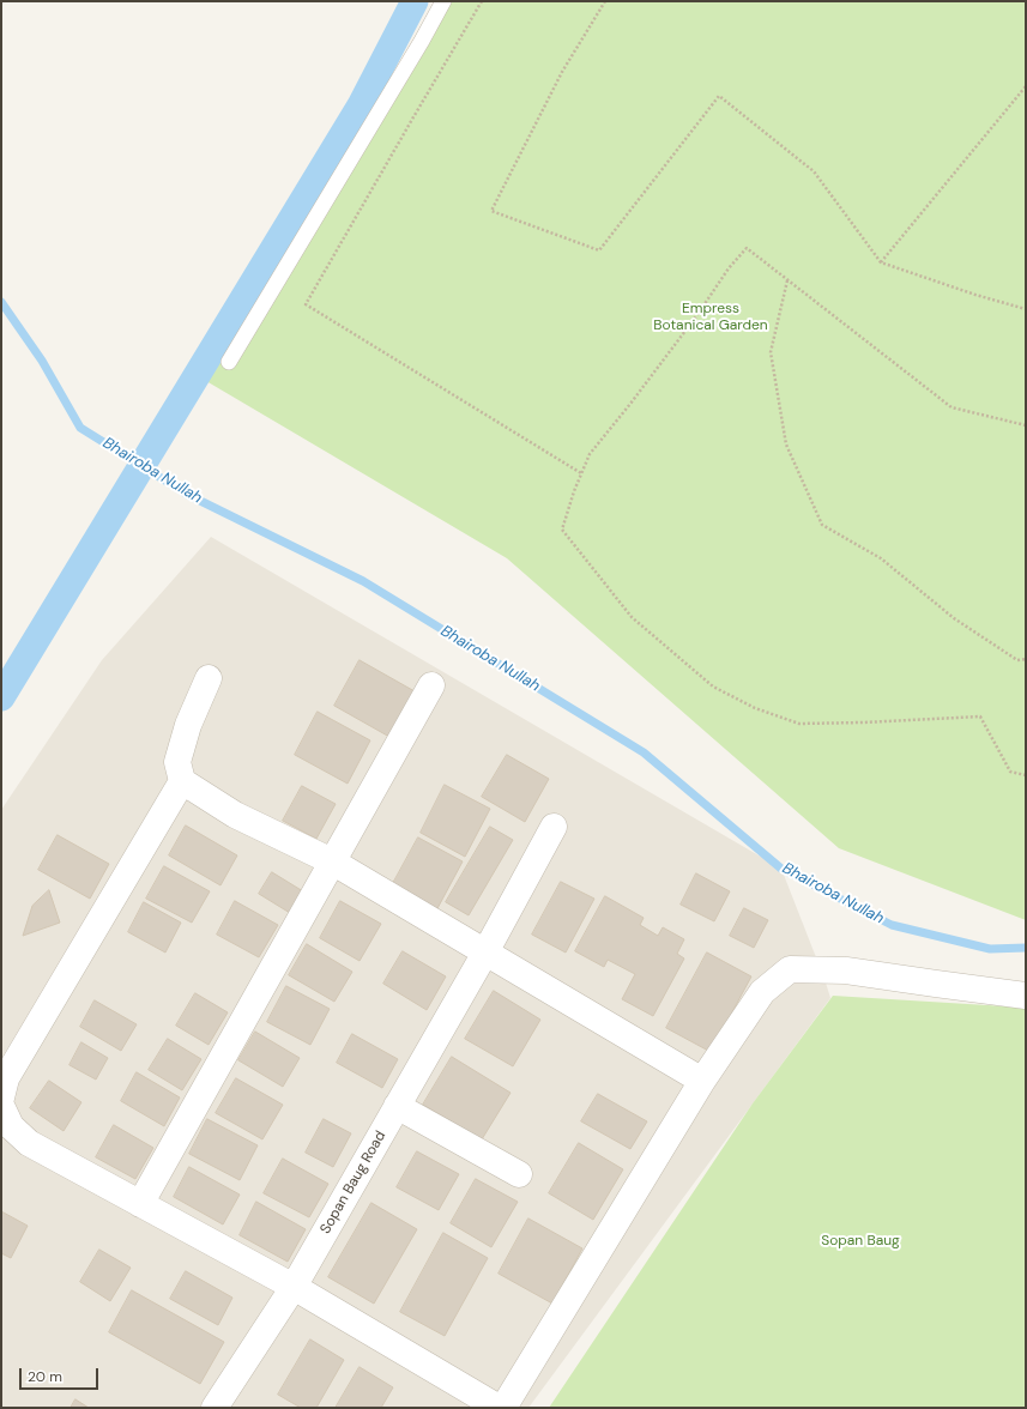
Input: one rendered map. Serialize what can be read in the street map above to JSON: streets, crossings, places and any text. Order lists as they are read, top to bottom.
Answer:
{
  "streets": {
    "street": ["Sopan Baug Road"]
  },
  "water": ["Bhairoba Nullah"],
  "parks": ["Empress Botanical Garden", "Sopan Baug"],
  "scale_bar": "20 m"
}
